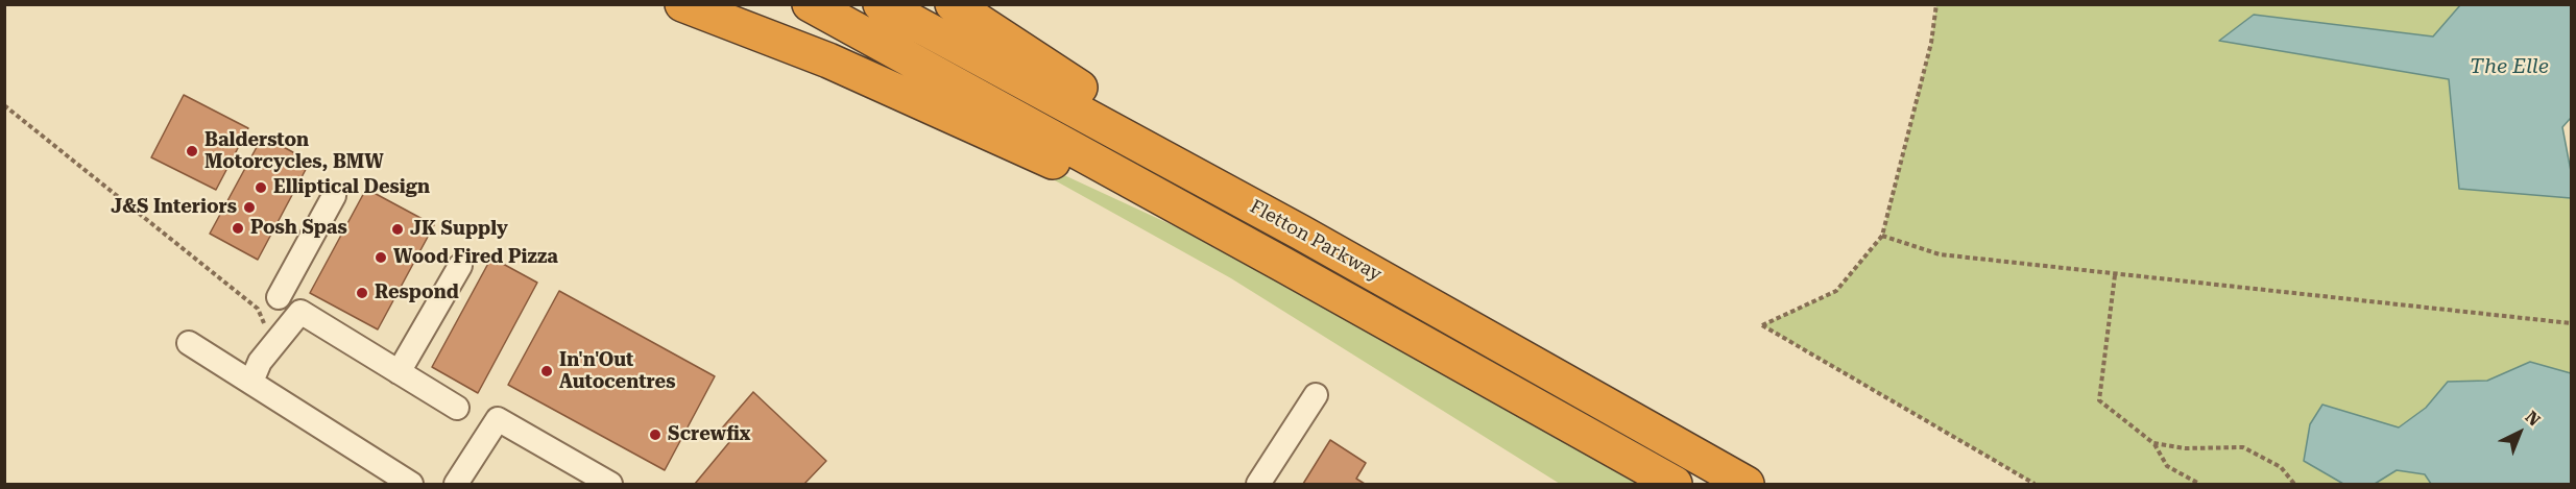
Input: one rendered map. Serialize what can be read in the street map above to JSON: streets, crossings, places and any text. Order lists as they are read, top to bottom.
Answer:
{
  "streets": {
    "highway": ["Fletton Parkway"]
  },
  "water": ["The Elle"],
  "places": [
    "Balderston Motorcycles, BMW",
    "Elliptical Design",
    "J&S Interiors",
    "Posh Spas",
    "JK Supply",
    "Wood Fired Pizza",
    "Respond",
    "In'n'Out Autocentres",
    "Screwfix"
  ],
  "north": "top right"
}
